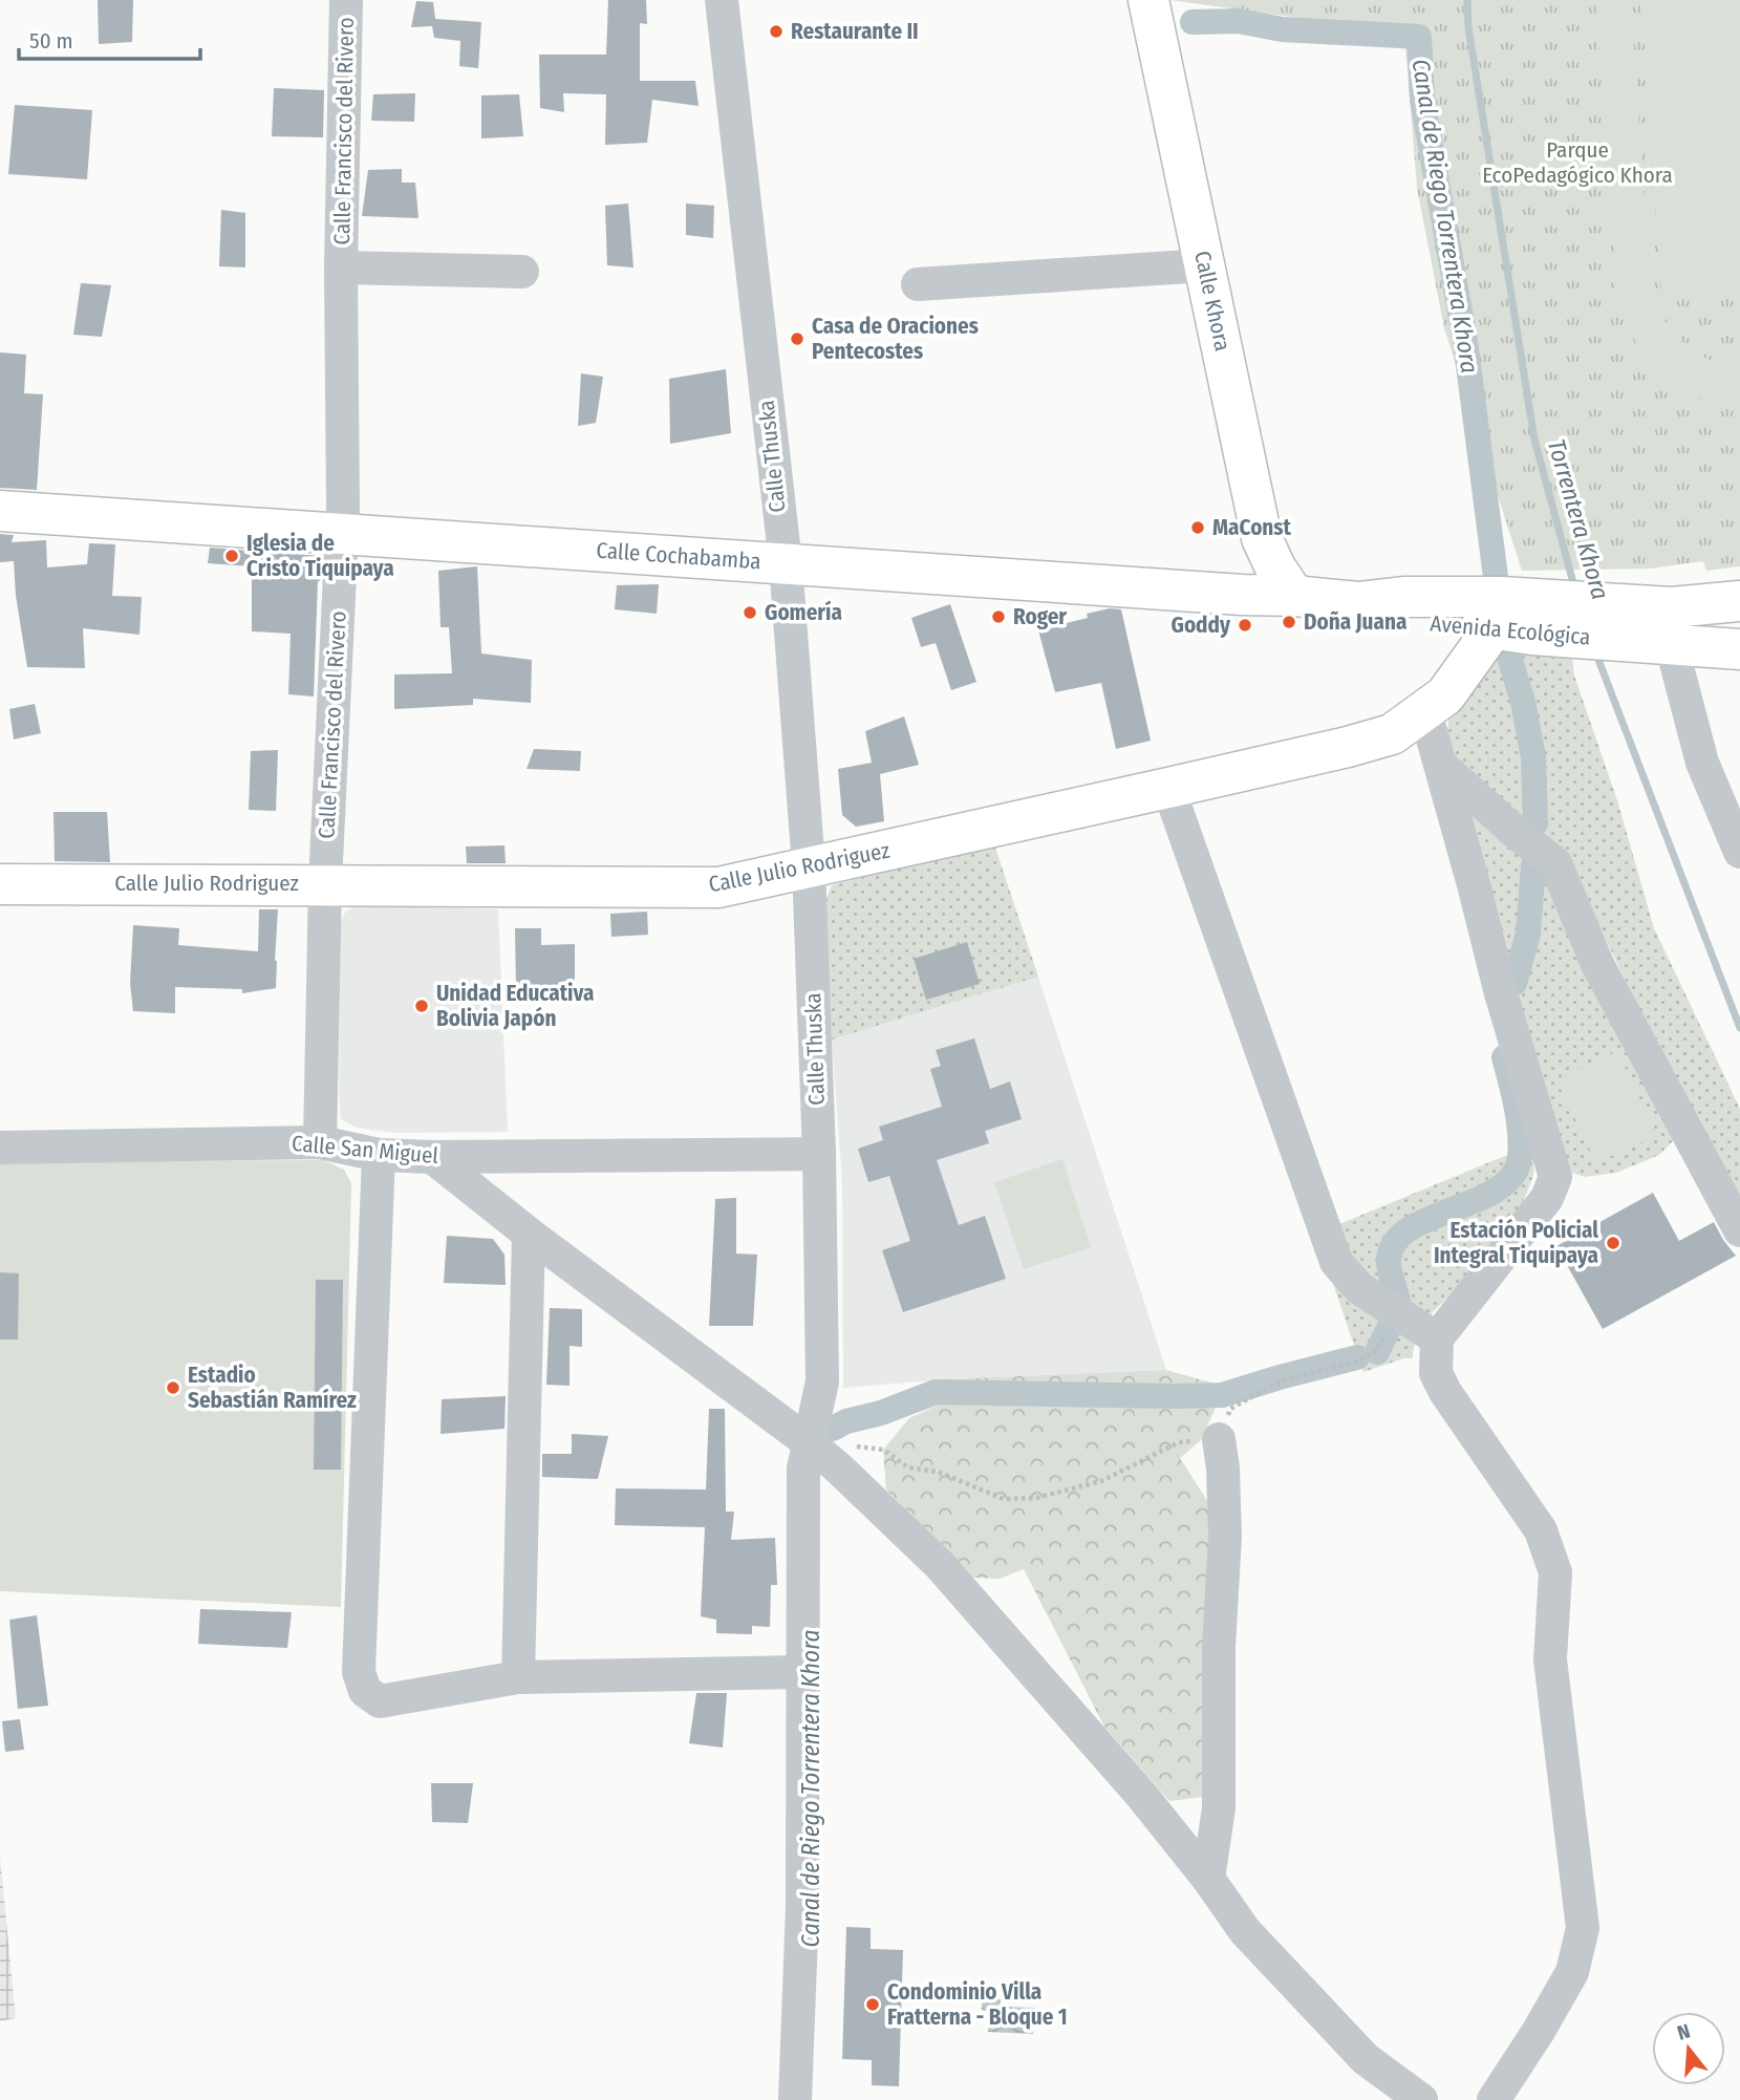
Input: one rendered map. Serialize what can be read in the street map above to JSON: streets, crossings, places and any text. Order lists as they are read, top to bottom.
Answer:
{
  "streets": {
    "main road": [
      "Calle Khora",
      "Calle Cochabamba",
      "Avenida Ecológica",
      "Calle Julio Rodriguez"
    ],
    "street": ["Calle Francisco del Rivero", "Calle Thuska", "Calle San Miguel"]
  },
  "crossings": [
    ["Calle Francisco del Rivero", "Calle Cochabamba"],
    ["Calle Francisco del Rivero", "Calle Julio Rodriguez"],
    ["Calle Francisco del Rivero", "Calle San Miguel"],
    ["Calle Khora", "Calle Cochabamba"],
    ["Calle Thuska", "Calle Cochabamba"],
    ["Calle Thuska", "Calle Julio Rodriguez"],
    ["Calle Thuska", "Calle San Miguel"],
    ["Calle Cochabamba", "Avenida Ecológica"],
    ["Avenida Ecológica", "Calle Julio Rodriguez"]
  ],
  "water": ["Canal de Riego Torrentera Khora", "Torrentera Khora"],
  "parks": ["Parque EcoPedagógico Khora"],
  "places": [
    "Restaurante II",
    "Casa de Oraciones Pentecostes",
    "MaConst",
    "Iglesia de Cristo Tiquipaya",
    "Gomería",
    "Roger",
    "Doña Juana",
    "Goddy",
    "Unidad Educativa Bolivia Japón",
    "Estación Policial Integral Tiquipaya",
    "Estadio Sebastián Ramírez",
    "Condominio Villa Fratterna - Bloque 1"
  ],
  "scale_bar": "50 m",
  "north": "top"
}
